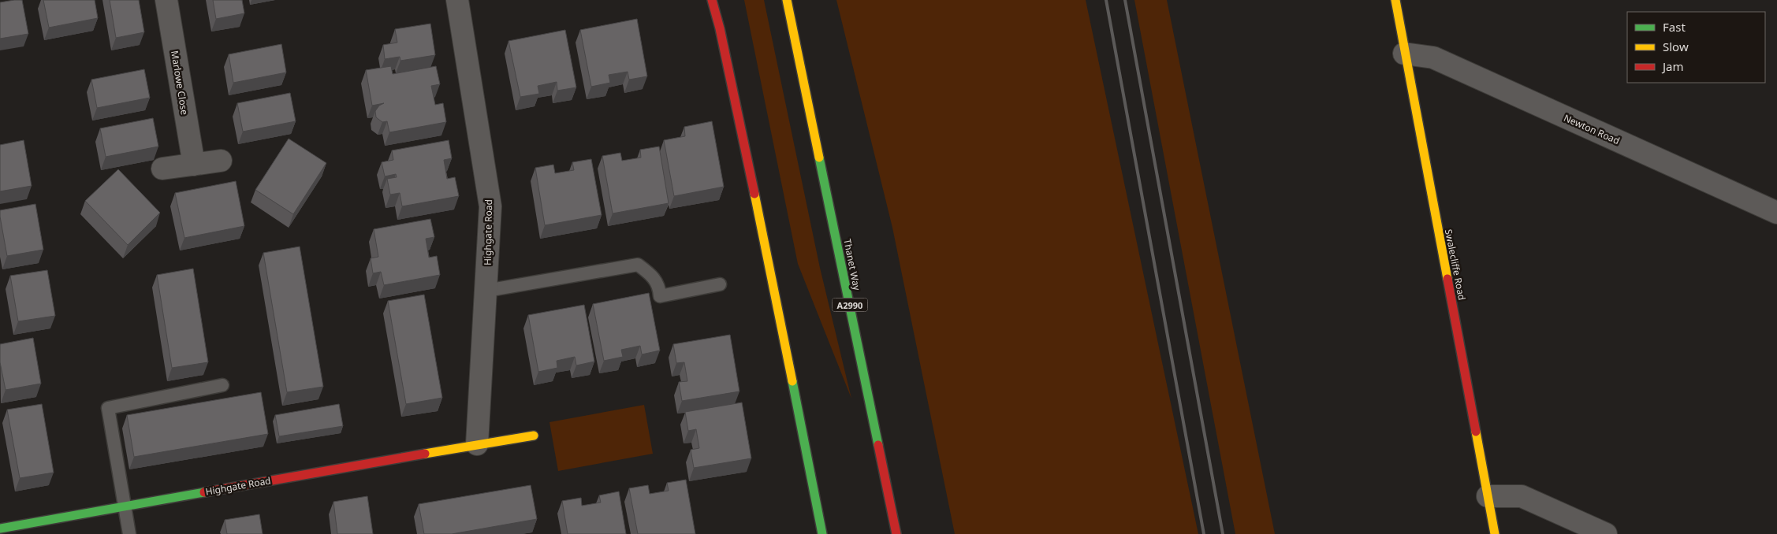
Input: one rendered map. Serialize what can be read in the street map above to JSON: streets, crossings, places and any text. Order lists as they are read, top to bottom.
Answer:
{
  "streets": {
    "street": [
      "Marlowe Close",
      "Newton Road",
      "Highgate Road",
      "Thanet Way",
      "Swalecliffe Road",
      "A2990"
    ]
  },
  "crossings": [
    ["Newton Road", "Swalecliffe Road"]
  ],
  "legend": ["Fast", "Slow", "Jam"]
}
